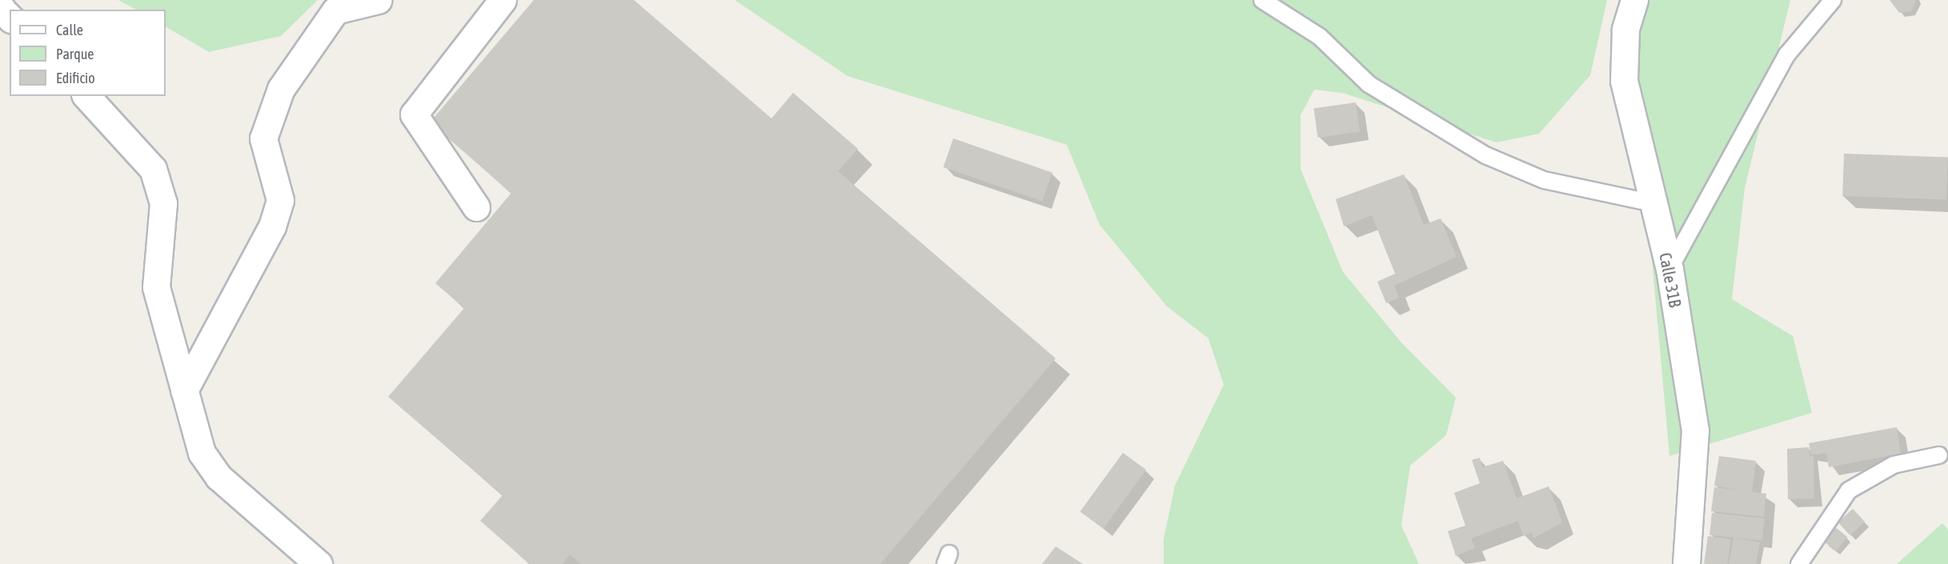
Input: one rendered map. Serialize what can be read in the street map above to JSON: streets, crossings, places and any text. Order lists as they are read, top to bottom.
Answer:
{
  "streets": {
    "street": ["Calle 31B"]
  },
  "legend": ["Calle", "Parque", "Edificio"]
}
